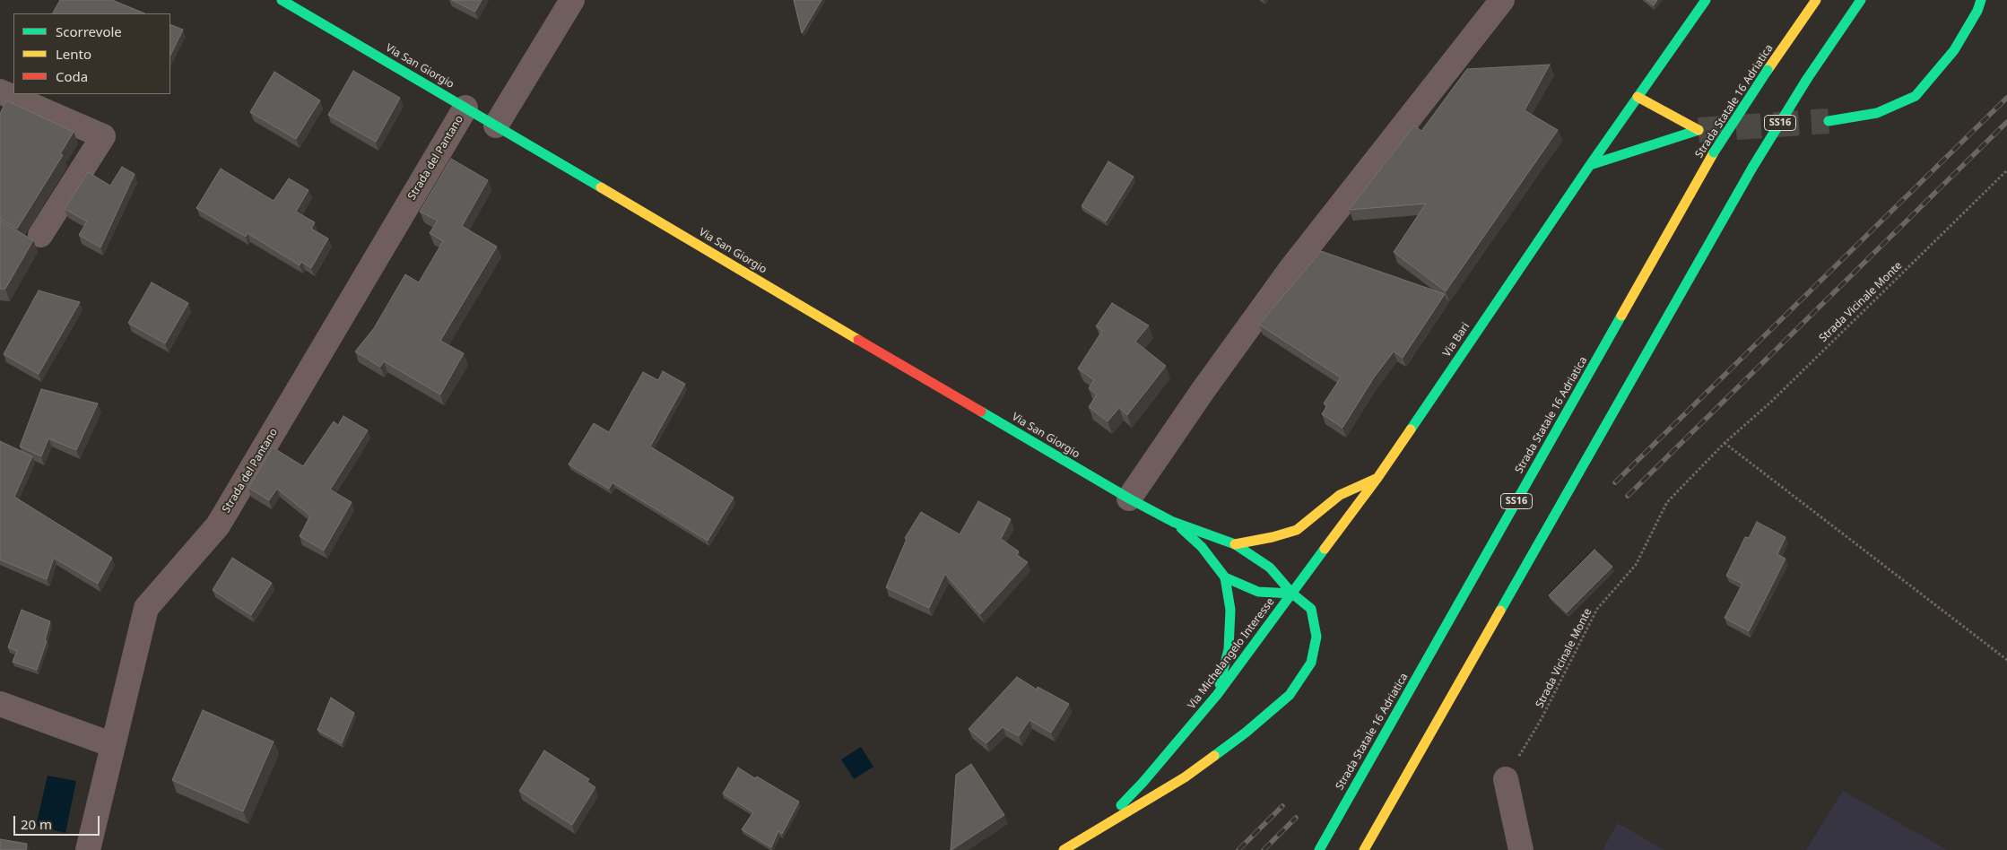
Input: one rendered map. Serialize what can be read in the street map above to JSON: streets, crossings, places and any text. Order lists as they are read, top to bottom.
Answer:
{
  "streets": {
    "main road": [
      "Via San Giorgio",
      "Strada Statale 16 Adriatica",
      "SS16",
      "Via Bari",
      "Via Michelangelo Interesse"
    ],
    "street": ["Strada del Pantano"],
    "path": ["Strada Vicinale Monte"]
  },
  "crossings": [
    ["Via San Giorgio", "Strada del Pantano"],
    ["Via San Giorgio", "Via Bari"],
    ["Via San Giorgio", "Via Michelangelo Interesse"],
    ["Via Bari", "Via Michelangelo Interesse"]
  ],
  "legend": ["Scorrevole", "Lento", "Coda"],
  "scale_bar": "20 m"
}
